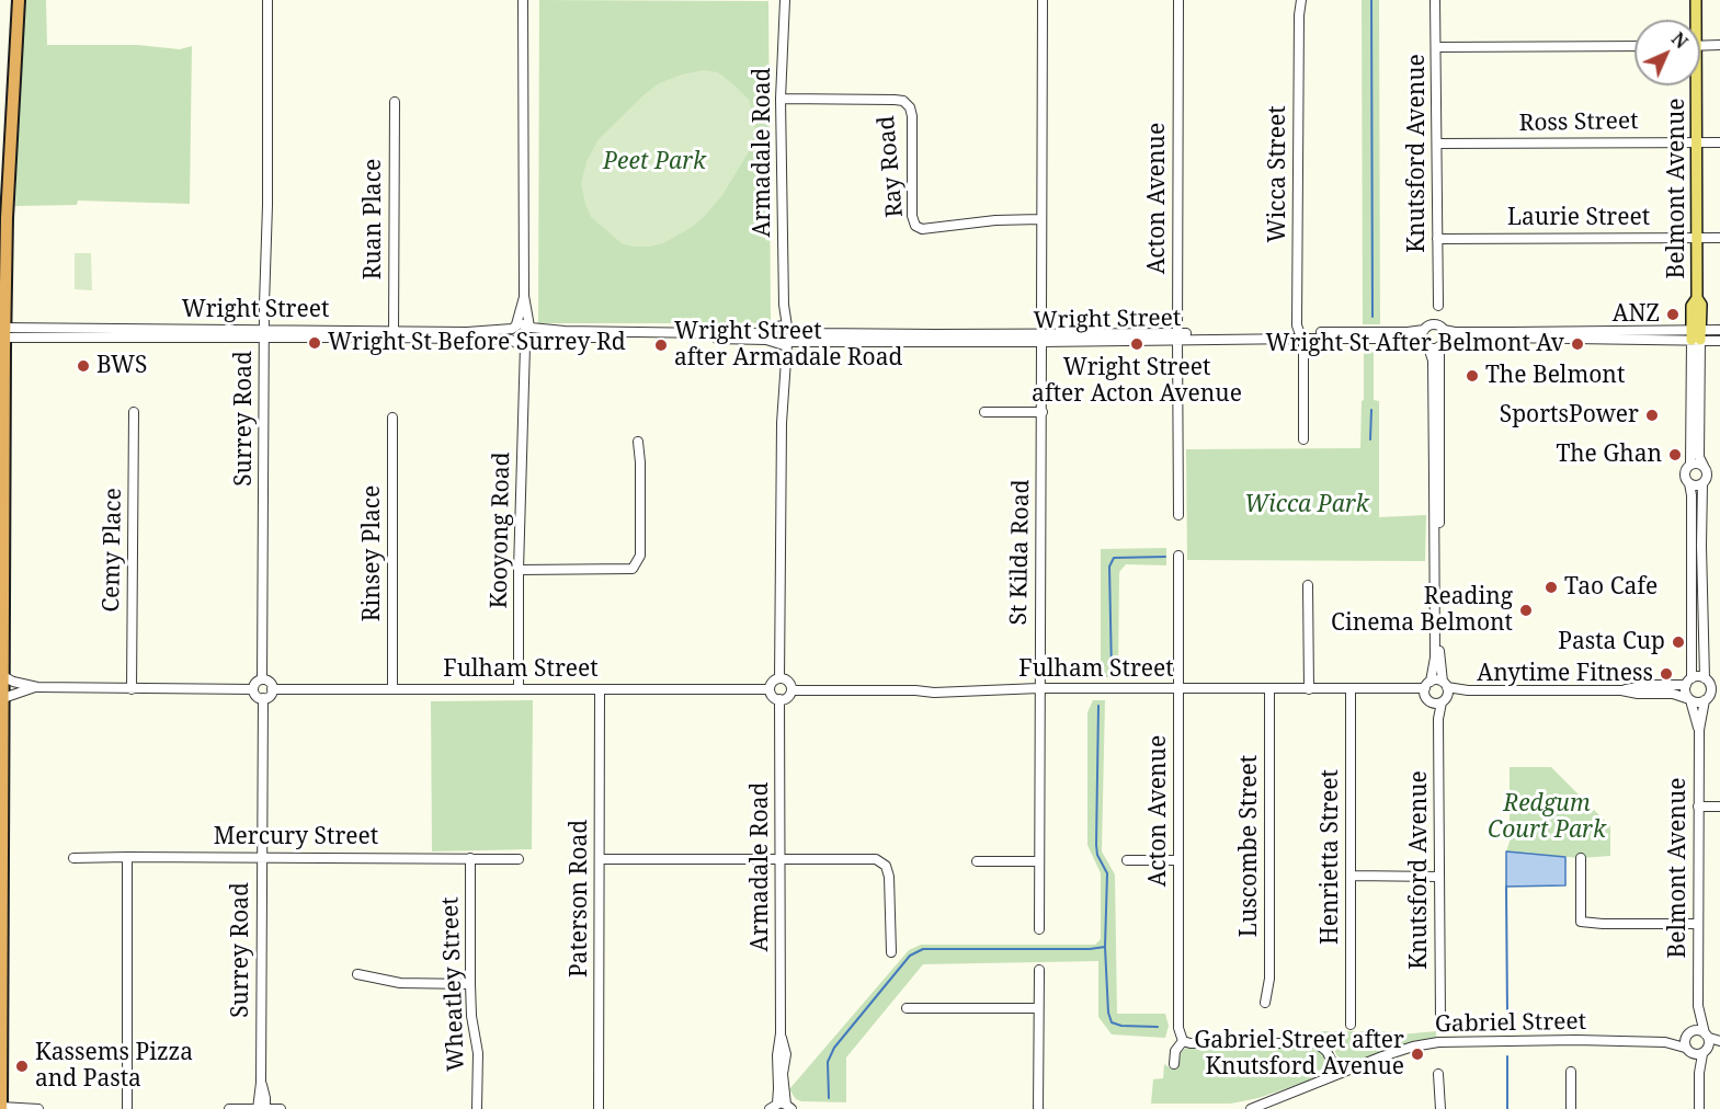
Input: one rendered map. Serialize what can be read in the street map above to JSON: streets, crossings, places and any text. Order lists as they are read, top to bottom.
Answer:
{
  "streets": {
    "main road": ["Belmont Avenue"],
    "street": [
      "Ross Street",
      "Armadale Road",
      "Knutsford Avenue",
      "Ray Road",
      "Wicca Street",
      "Acton Avenue",
      "Laurie Street",
      "Ruan Place",
      "Wright Street",
      "Surrey Road",
      "Kooyong Road",
      "Cemy Place",
      "St Kilda Road",
      "Rinsey Place",
      "Fulham Street",
      "Mercury Street",
      "Luscombe Street",
      "Henrietta Street",
      "Paterson Road",
      "Wheatley Street",
      "Gabriel Street"
    ]
  },
  "crossings": [
    ["Ross Street", "Knutsford Avenue"],
    ["Ross Street", "Belmont Avenue"],
    ["Armadale Road", "Ray Road"],
    ["Armadale Road", "Wright Street"],
    ["Armadale Road", "Fulham Street"],
    ["Knutsford Avenue", "Laurie Street"],
    ["Knutsford Avenue", "Fulham Street"],
    ["Wicca Street", "Wright Street"],
    ["Belmont Avenue", "Laurie Street"],
    ["Belmont Avenue", "Wright Street"],
    ["Belmont Avenue", "Fulham Street"],
    ["Belmont Avenue", "Gabriel Street"],
    ["Acton Avenue", "Wright Street"],
    ["Acton Avenue", "Fulham Street"],
    ["Ruan Place", "Wright Street"],
    ["Wright Street", "Surrey Road"],
    ["Wright Street", "Kooyong Road"],
    ["Wright Street", "St Kilda Road"],
    ["Surrey Road", "Fulham Street"],
    ["Surrey Road", "Mercury Street"],
    ["Kooyong Road", "Fulham Street"],
    ["St Kilda Road", "Fulham Street"],
    ["Rinsey Place", "Fulham Street"],
    ["Fulham Street", "Luscombe Street"],
    ["Fulham Street", "Henrietta Street"],
    ["Fulham Street", "Paterson Road"],
    ["Mercury Street", "Wheatley Street"]
  ],
  "parks": ["Peet Park", "Wicca Park", "Redgum Court Park"],
  "places": [
    "ANZ",
    "Wright St Before Surrey Rd",
    "Wright Street after Acton Avenue",
    "Wright St After Belmont Av",
    "Wright Street after Armadale Road",
    "BWS",
    "The Belmont",
    "SportsPower",
    "The Ghan",
    "Tao Cafe",
    "Reading Cinema Belmont",
    "Pasta Cup",
    "Anytime Fitness",
    "Gabriel Street after Knutsford Avenue",
    "Kassems Pizza and Pasta"
  ],
  "north": "top right"
}
